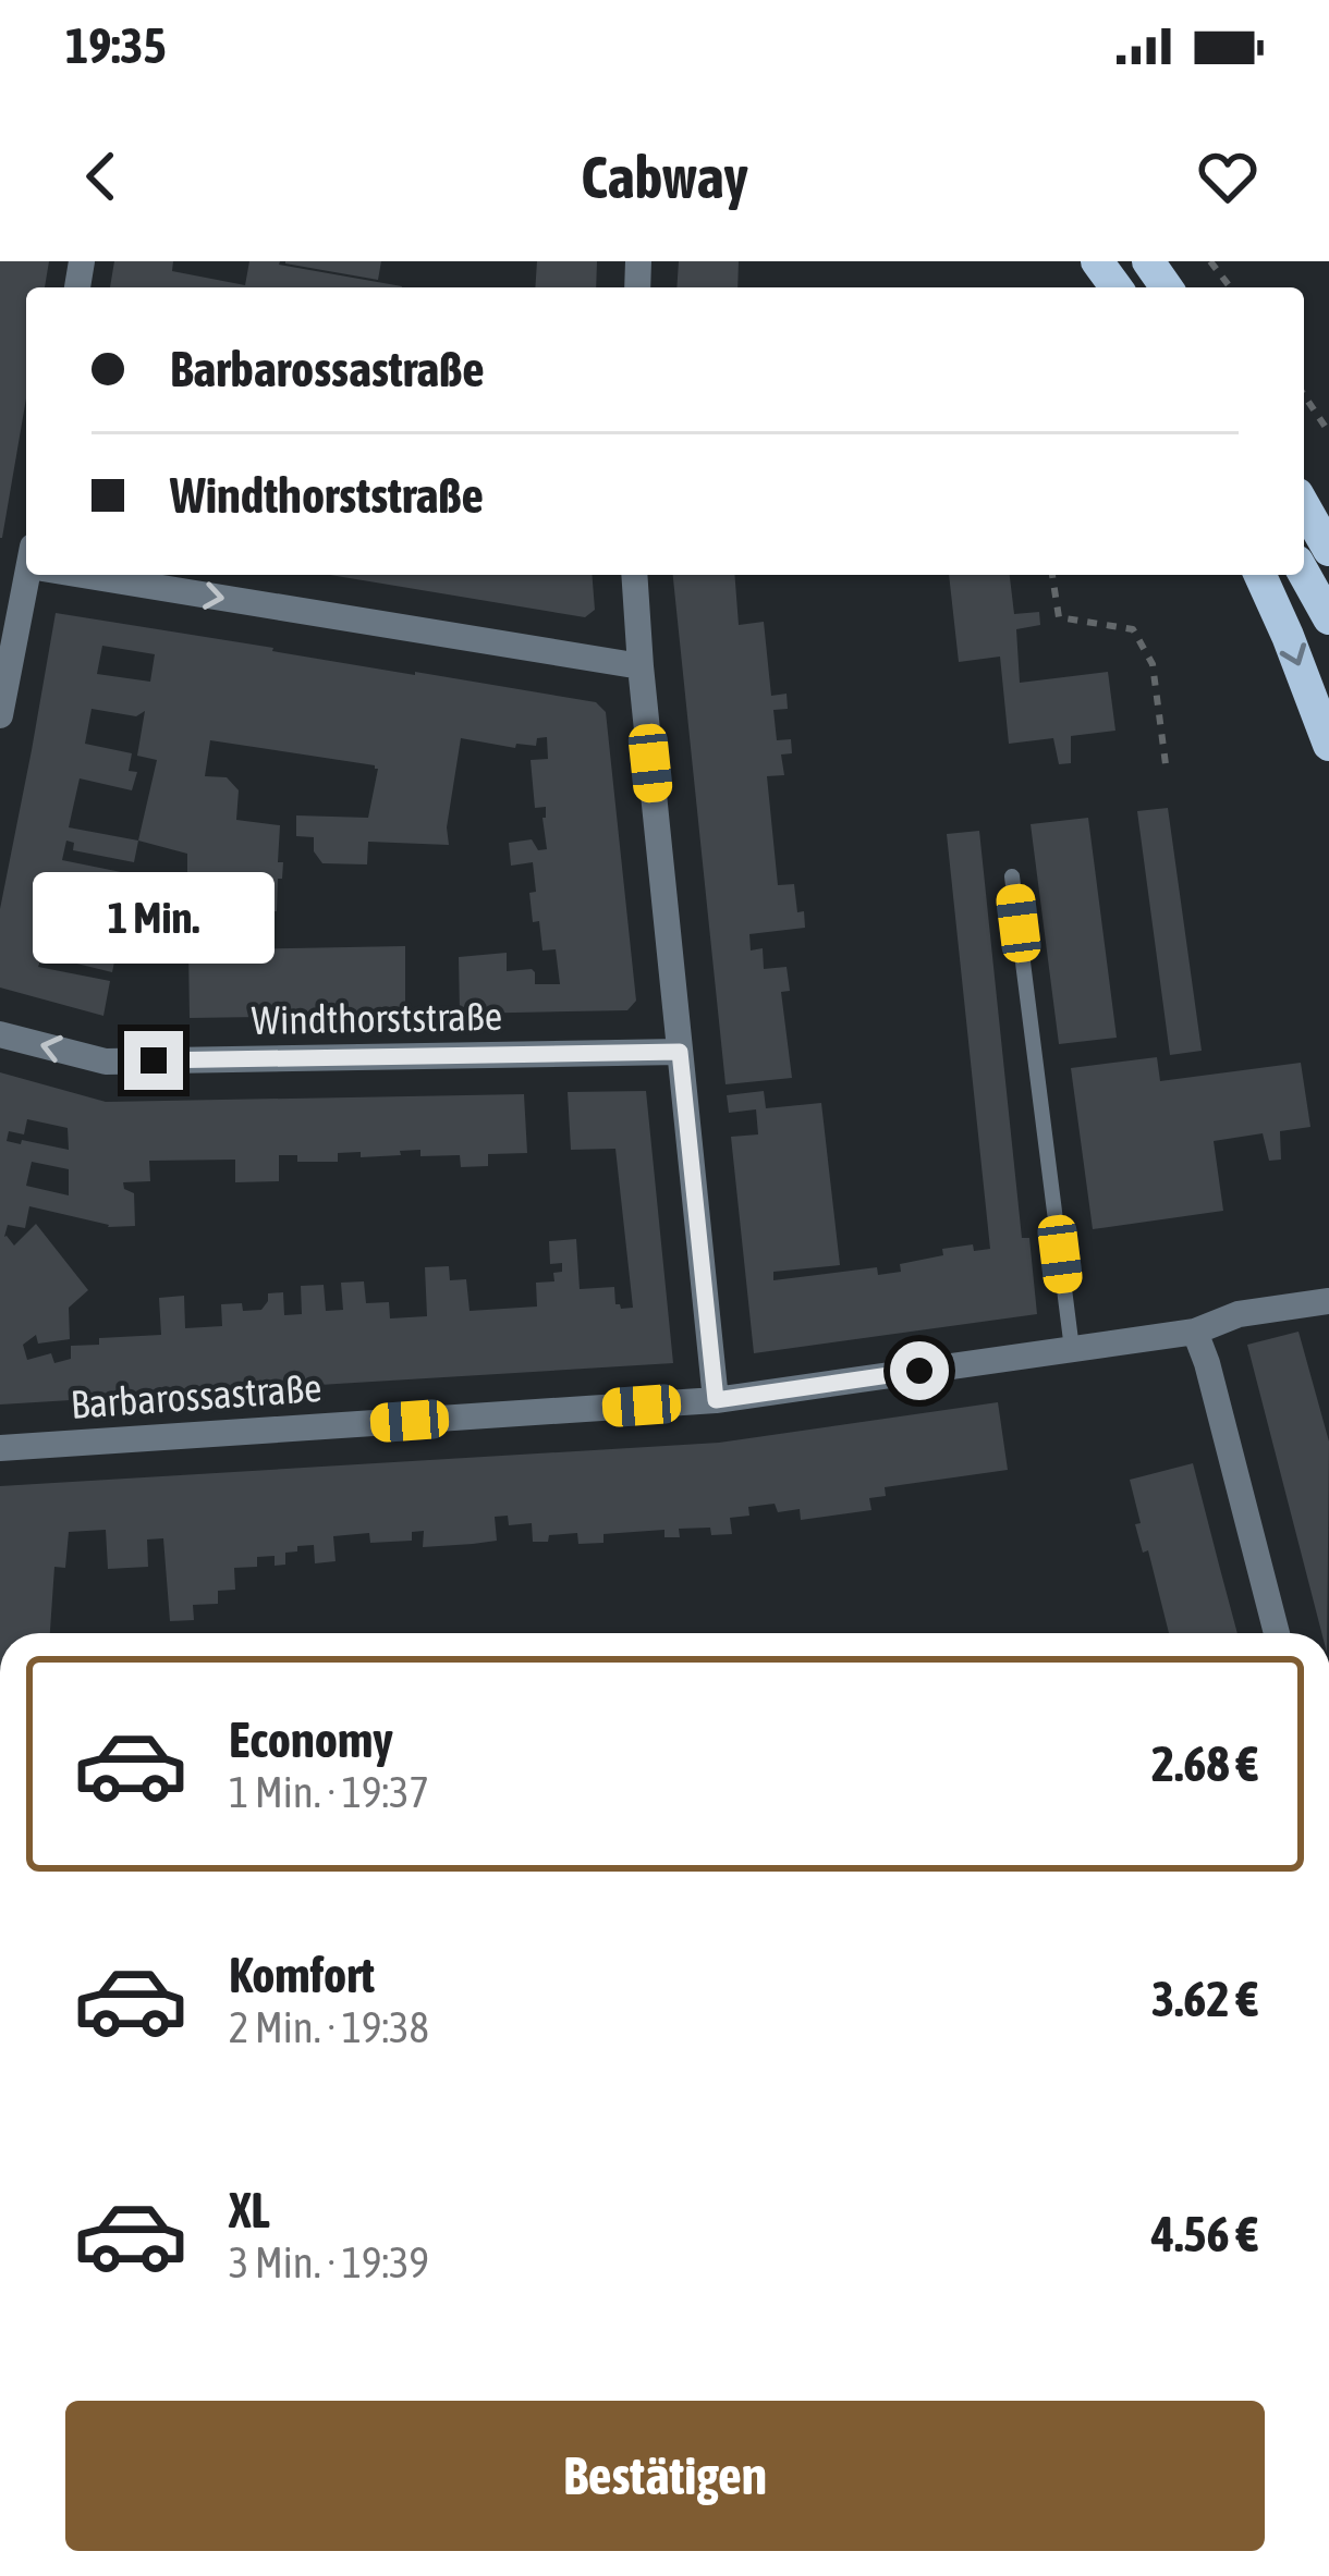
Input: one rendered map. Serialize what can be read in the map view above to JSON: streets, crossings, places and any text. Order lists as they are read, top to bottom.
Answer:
{
  "streets": {
    "street": ["Windthorststraße", "Barbarossastraße"]
  },
  "one_way": ["Windthorststraße"],
  "page": {
    "status": "19:35",
    "header": "Cabway",
    "banner": ["Barbarossastraße", "Windthorststraße"],
    "bubble": "1 Min.",
    "list": [
      {
        "name": "Economy",
        "note": "1 Min. · 19:37",
        "value": "2.68 €"
      },
      {
        "name": "Komfort",
        "note": "2 Min. · 19:38",
        "value": "3.62 €"
      },
      {
        "name": "XL",
        "note": "3 Min. · 19:39",
        "value": "4.56 €"
      }
    ],
    "buttons": "Bestätigen"
  }
}
